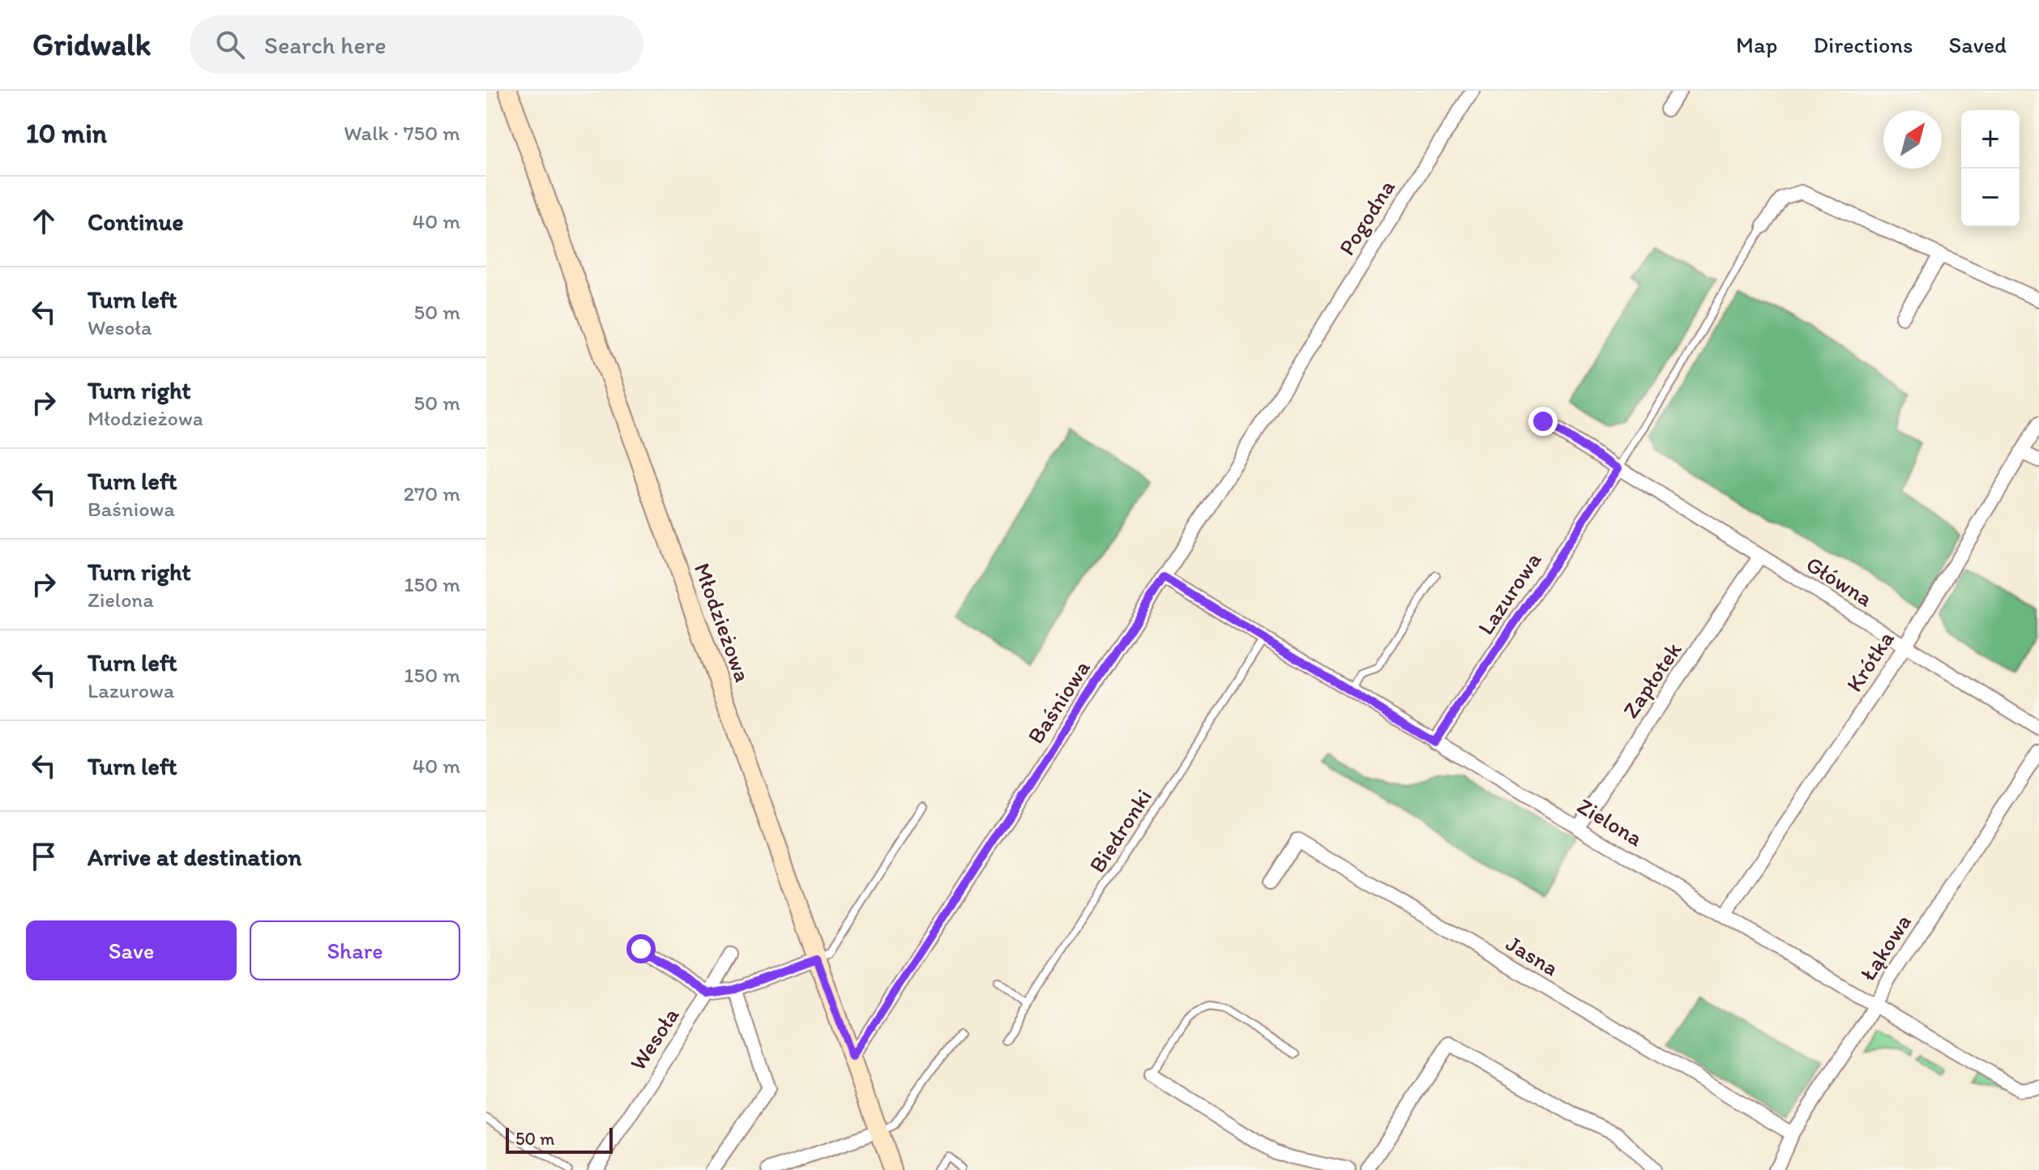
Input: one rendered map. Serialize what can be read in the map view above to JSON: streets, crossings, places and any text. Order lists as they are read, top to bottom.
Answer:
{
  "streets": {
    "street": [
      "Pogodna",
      "Główna",
      "Lazurowa",
      "Młodzieżowa",
      "Krótka",
      "Zapłotek",
      "Baśniowa",
      "Zielona",
      "Łąkowa",
      "Jasna",
      "Wesoła"
    ],
    "lane": ["Biedronki"]
  },
  "crossings": [
    ["Pogodna", "Baśniowa"],
    ["Główna", "Lazurowa"],
    ["Główna", "Krótka"],
    ["Główna", "Zapłotek"],
    ["Lazurowa", "Zielona"],
    ["Młodzieżowa", "Baśniowa"],
    ["Krótka", "Zielona"],
    ["Zapłotek", "Zielona"],
    ["Baśniowa", "Zielona"],
    ["Zielona", "Biedronki"],
    ["Zielona", "Łąkowa"],
    ["Łąkowa", "Jasna"]
  ],
  "scale_bar": "50 m",
  "north": "top right",
  "page": {
    "header": "Gridwalk",
    "search": "Search here",
    "nav": ["Map", "Directions", "Saved"],
    "heading": ["10 min", "Walk · 750 m"],
    "map_buttons": ["+", "−"],
    "list": [
      ["Continue", "40 m"],
      ["Turn left", "Wesoła", "50 m"],
      ["Turn right", "Młodzieżowa", "50 m"],
      ["Turn left", "Baśniowa", "270 m"],
      ["Turn right", "Zielona", "150 m"],
      ["Turn left", "Lazurowa", "150 m"],
      ["Turn left", "40 m"],
      "Arrive at destination"
    ],
    "buttons": ["Save", "Share"],
    "scale": "50 m"
  }
}
